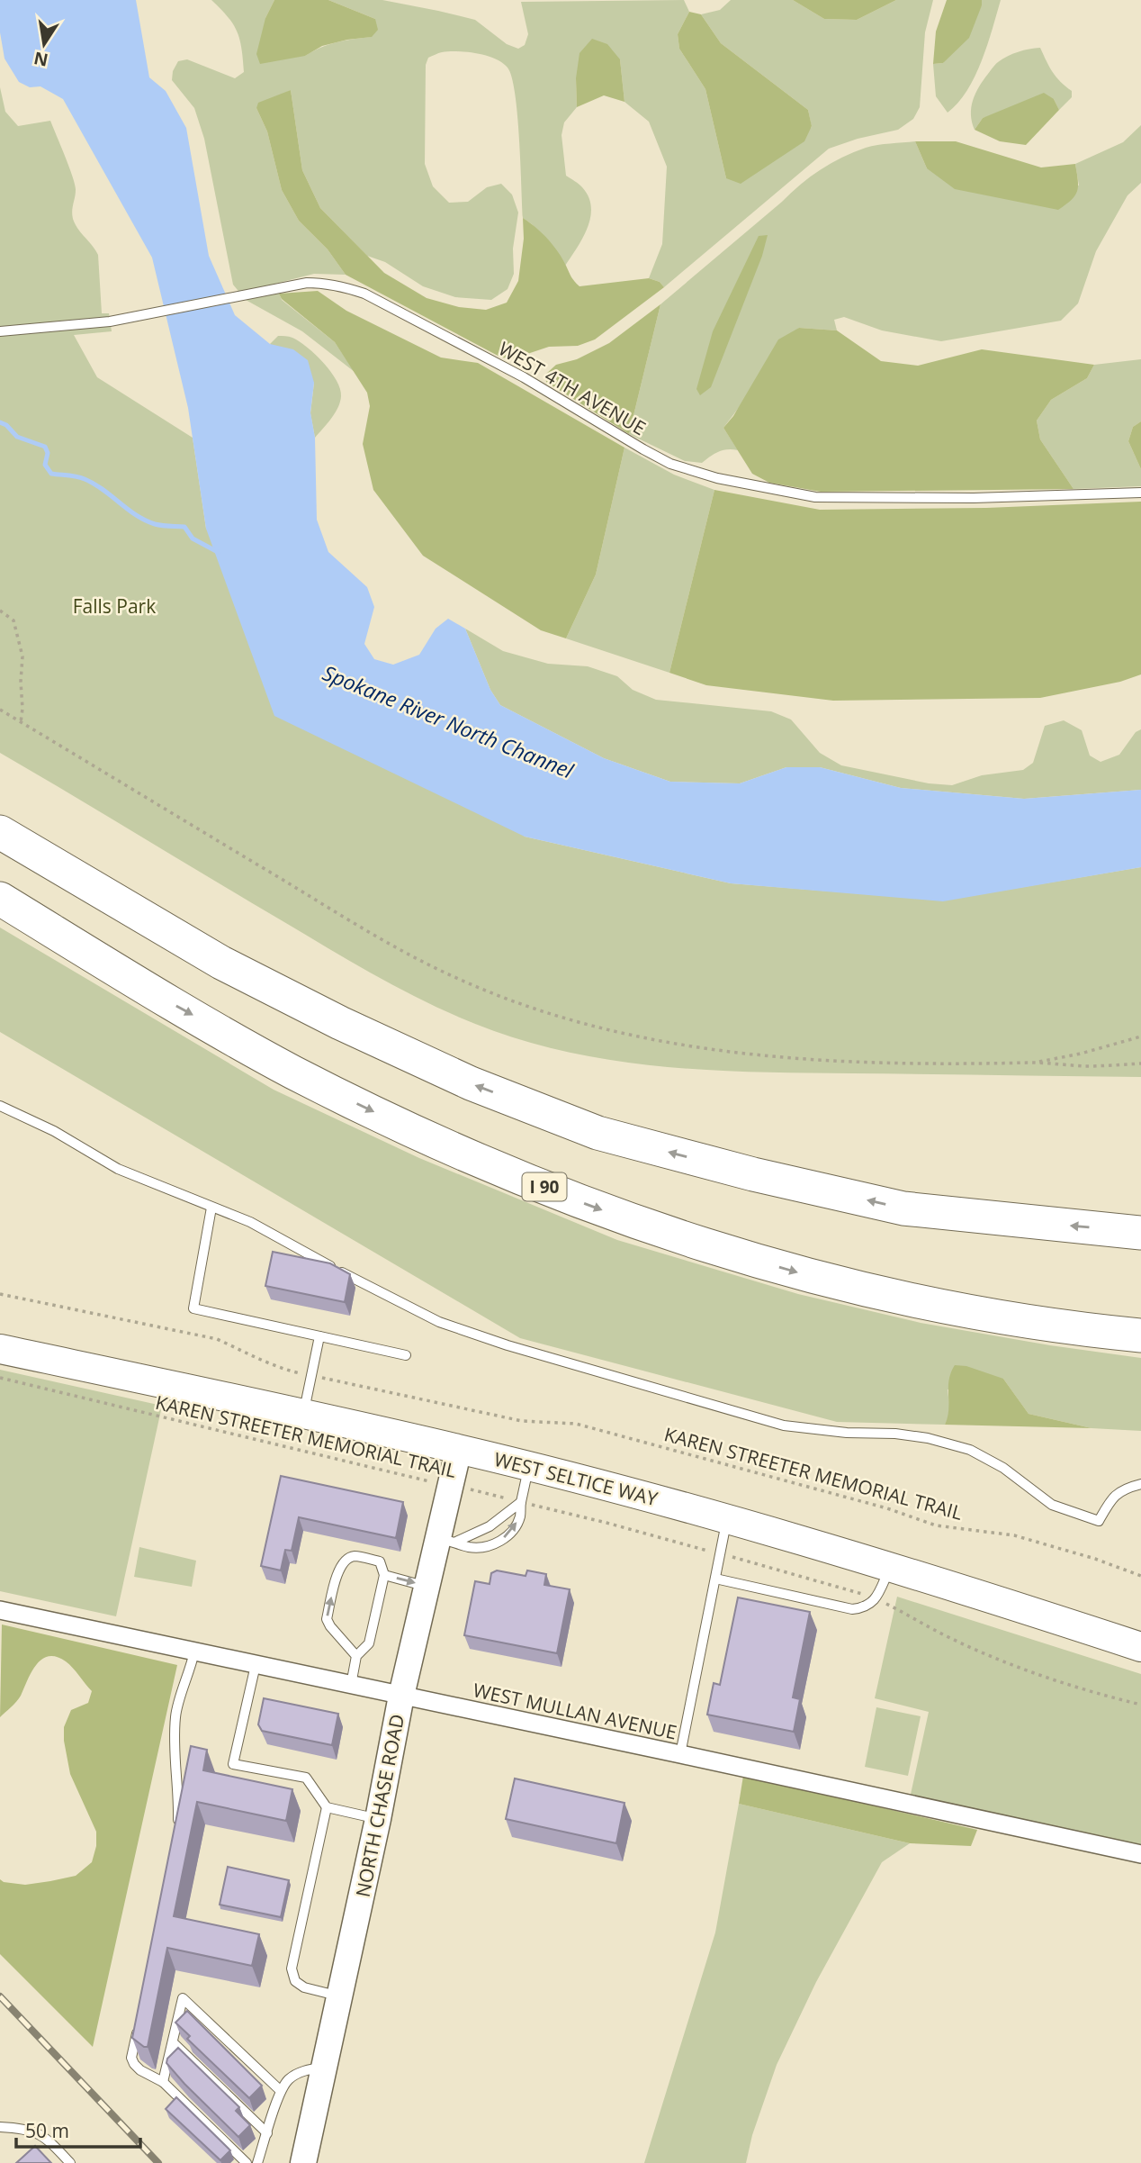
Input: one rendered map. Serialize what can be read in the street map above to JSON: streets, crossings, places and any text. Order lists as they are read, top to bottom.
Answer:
{
  "streets": {
    "highway": ["I 90"],
    "main road": ["WEST SELTICE WAY"],
    "street": ["WEST MULLAN AVENUE", "NORTH CHASE ROAD"],
    "lane": ["WEST 4TH AVENUE"],
    "path": ["KAREN STREETER MEMORIAL TRAIL"]
  },
  "crossings": [
    ["KAREN STREETER MEMORIAL TRAIL", "NORTH CHASE ROAD"],
    ["WEST SELTICE WAY", "NORTH CHASE ROAD"],
    ["WEST MULLAN AVENUE", "NORTH CHASE ROAD"]
  ],
  "water": ["Spokane River North Channel"],
  "parks": ["Falls Park"],
  "scale_bar": "50 m",
  "north": "bottom"
}
